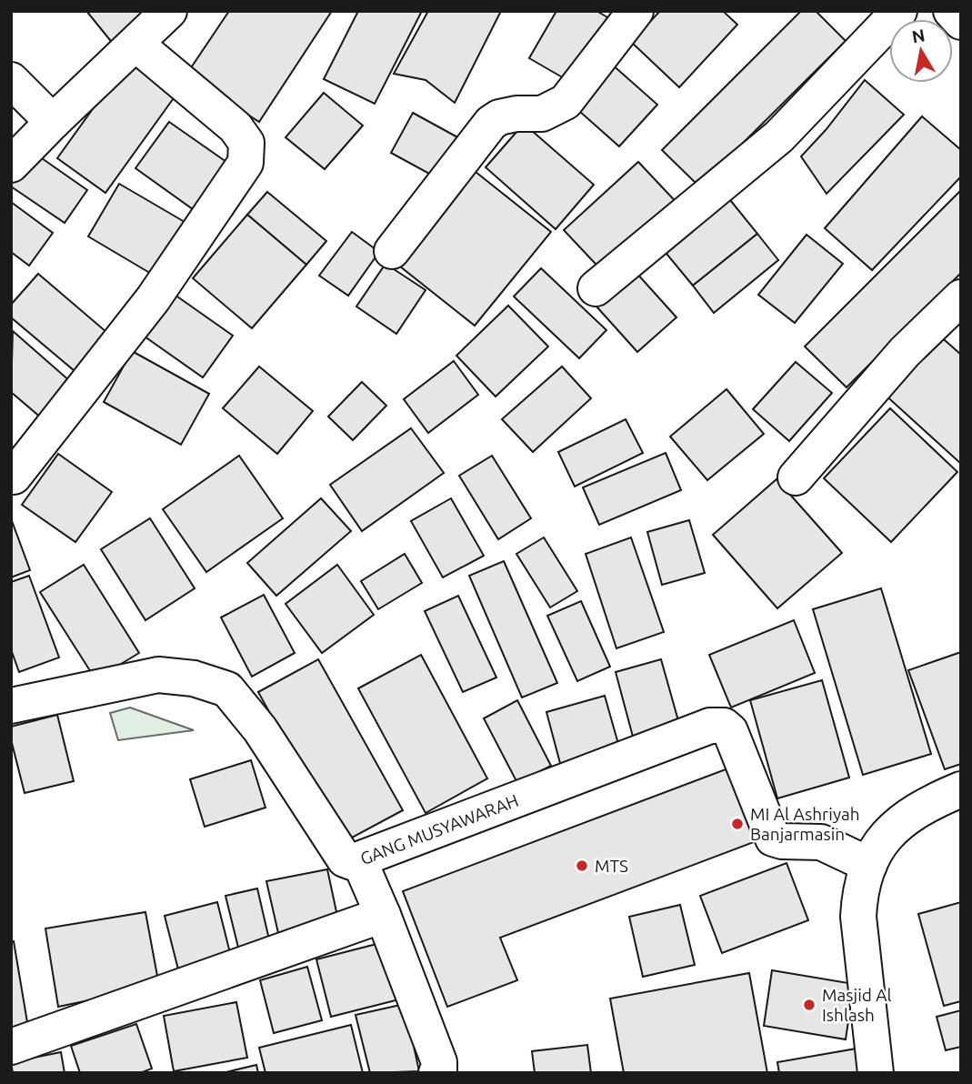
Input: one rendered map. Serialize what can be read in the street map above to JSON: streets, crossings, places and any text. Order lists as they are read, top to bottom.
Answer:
{
  "streets": {
    "street": ["GANG MUSYAWARAH"]
  },
  "places": ["MI Al Ashriyah Banjarmasin", "MTS", "Masjid Al Ishlash"],
  "north": "top"
}
